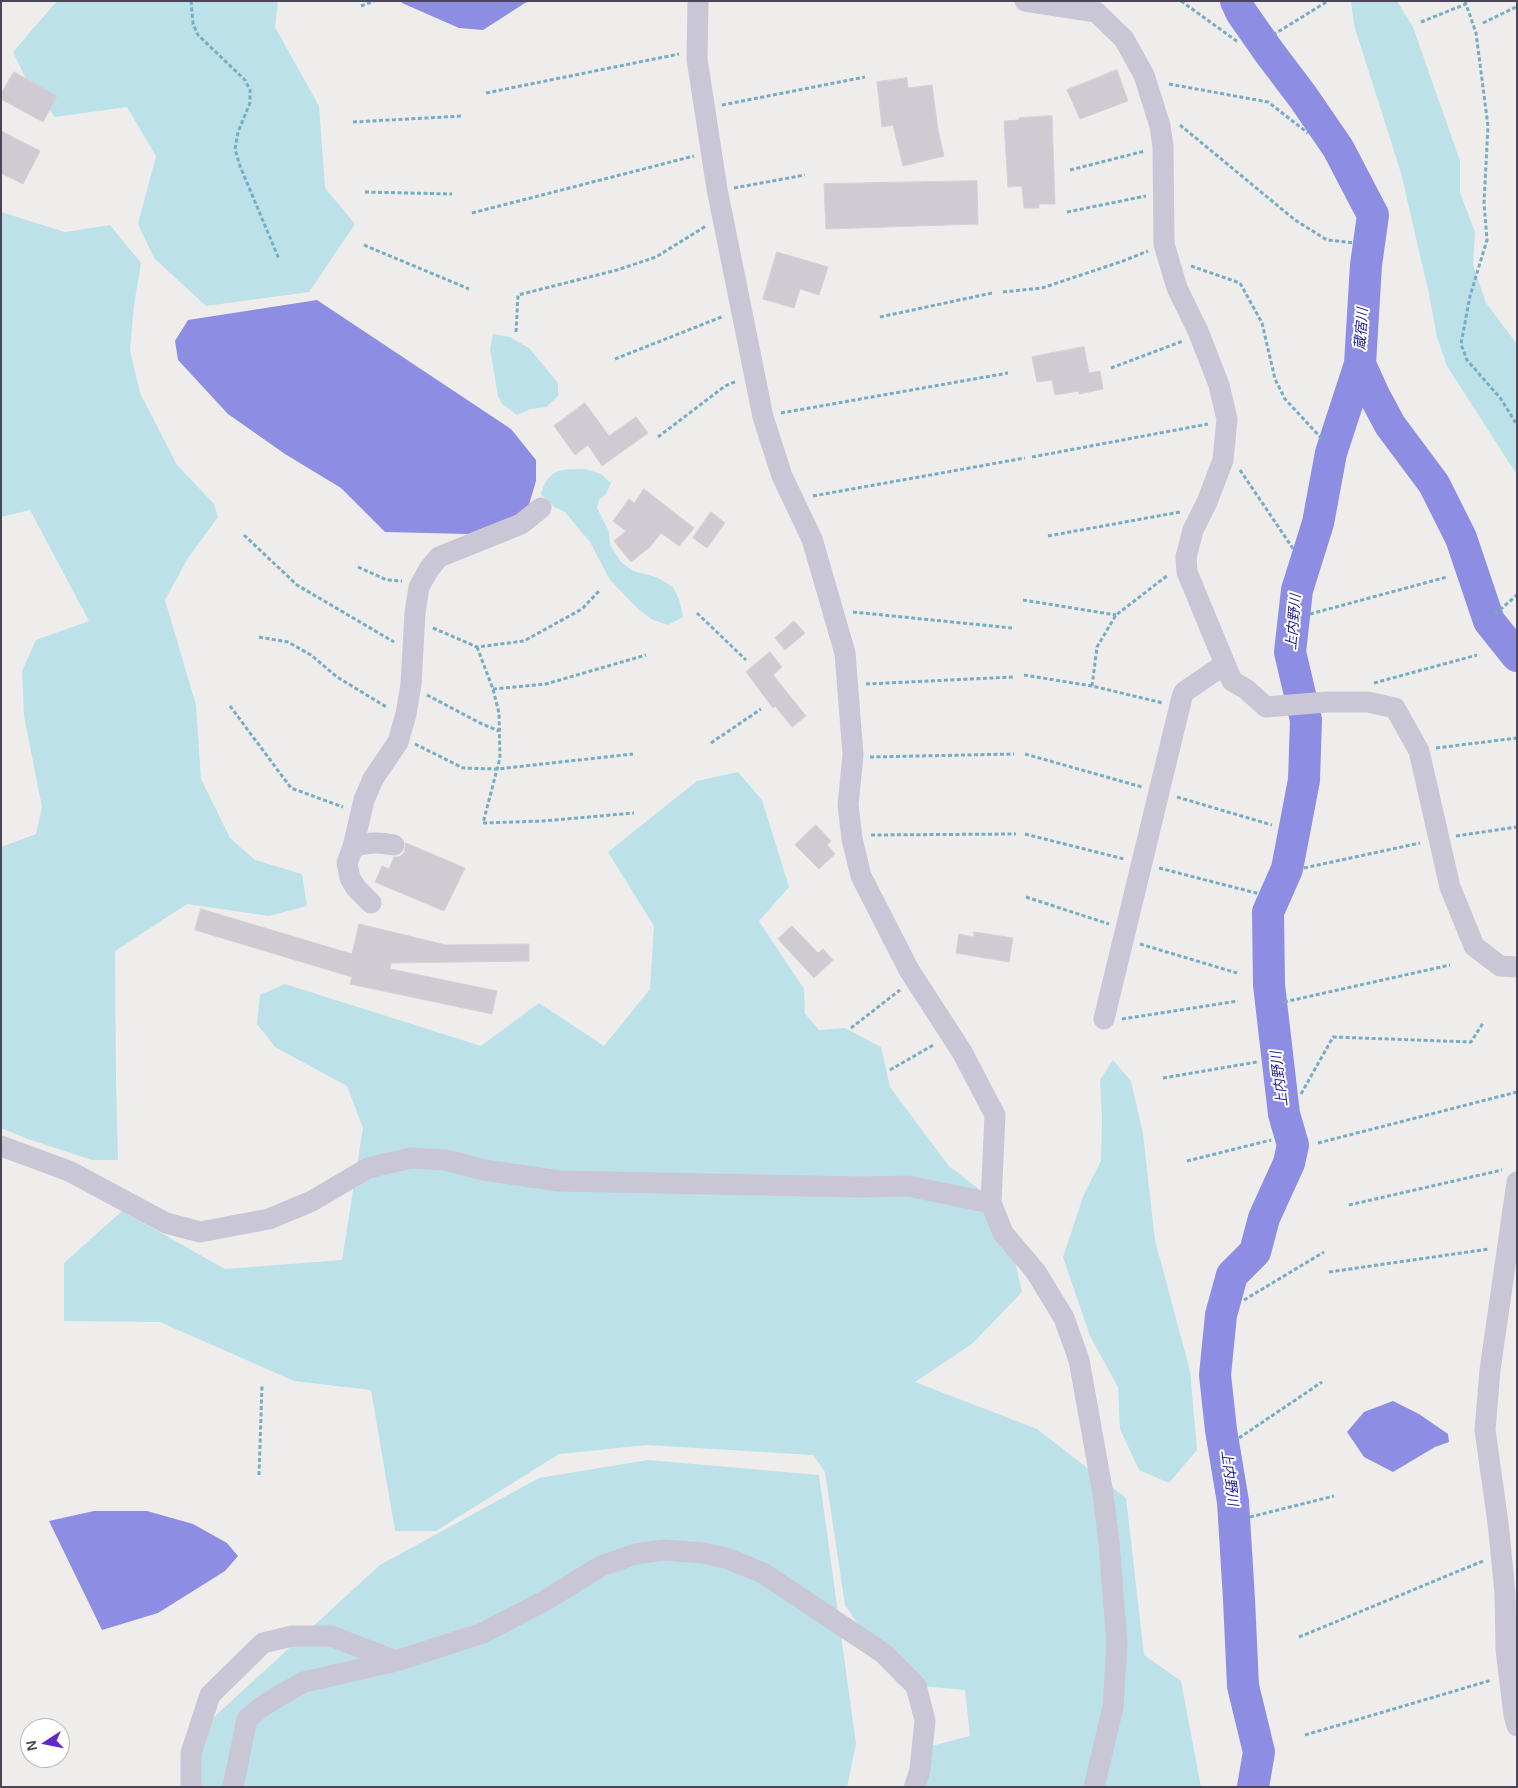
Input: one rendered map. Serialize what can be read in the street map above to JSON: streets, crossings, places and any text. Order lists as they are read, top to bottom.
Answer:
{
  "water": ["蔵宿川", "上内野川"],
  "north": "left"
}
